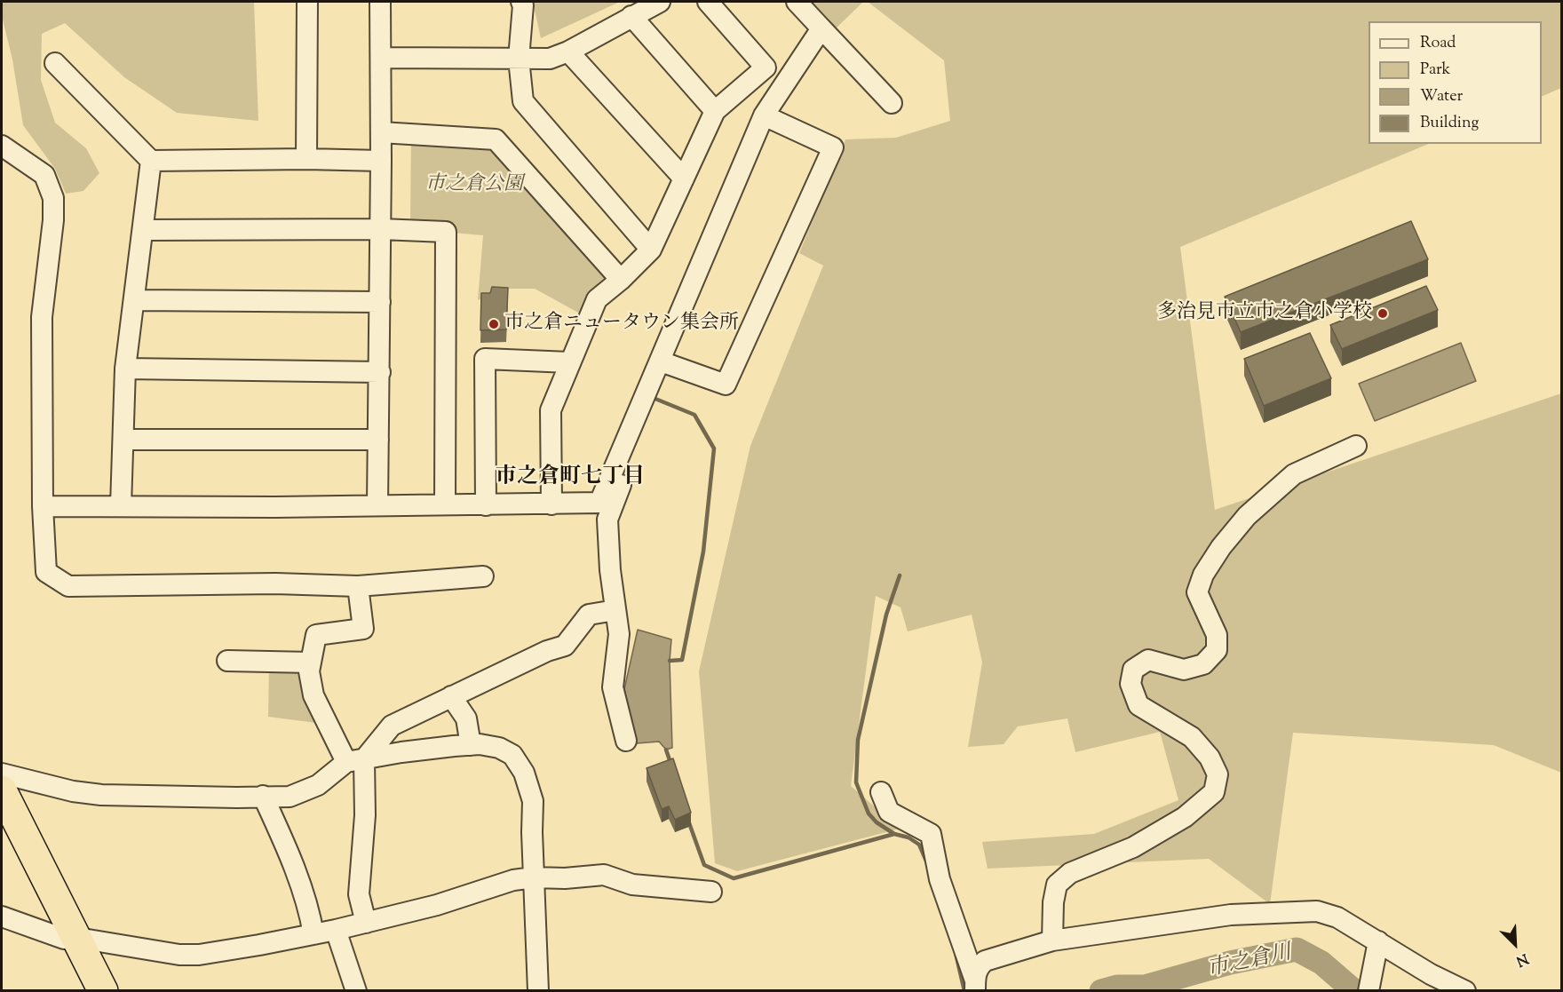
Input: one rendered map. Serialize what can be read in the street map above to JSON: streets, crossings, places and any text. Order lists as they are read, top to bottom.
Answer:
{
  "districts": ["市之倉町七丁目"],
  "water": ["市之倉川"],
  "parks": ["市之倉公園"],
  "places": ["多治見市立市之倉小学校", "市之倉ニュータウン集会所"],
  "legend": [
    "Road",
    "Park",
    "Water",
    "Building"
  ],
  "north": "bottom right"
}
